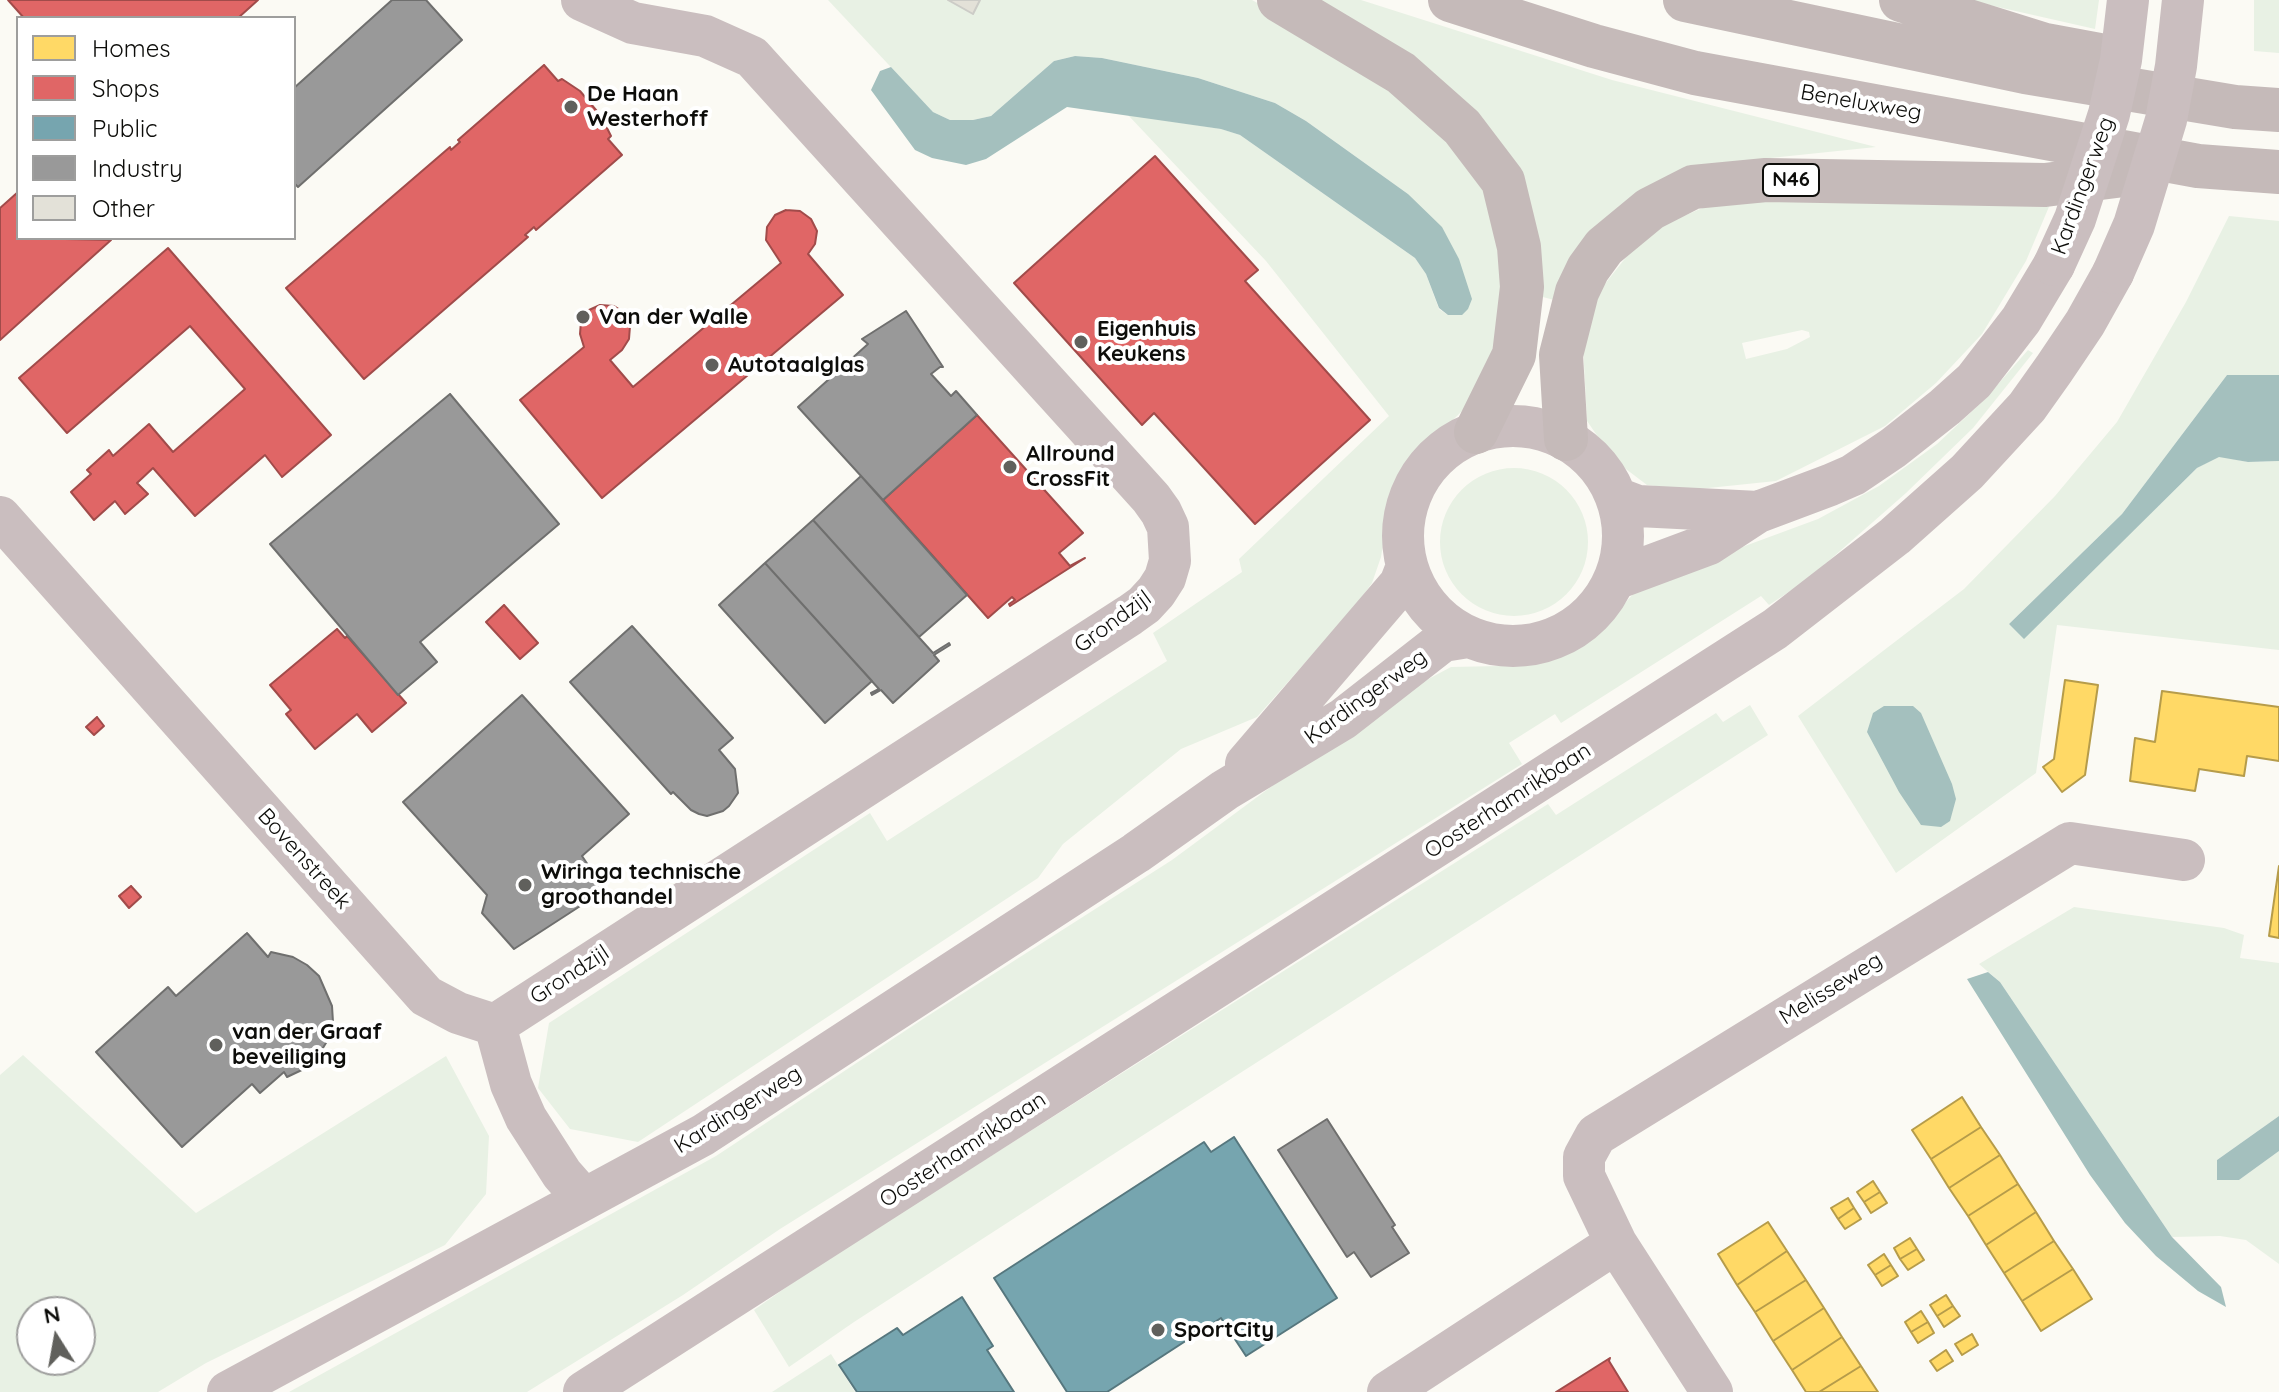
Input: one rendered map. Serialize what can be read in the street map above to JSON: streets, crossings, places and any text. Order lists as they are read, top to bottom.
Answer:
{
  "streets": {
    "highway": ["Beneluxweg", "N46"],
    "street": [
      "Kardingerweg",
      "Grondzijl",
      "Oosterhamrikbaan",
      "Bovenstreek",
      "Melisseweg"
    ]
  },
  "crossings": [
    ["Beneluxweg", "N46"],
    ["N46", "Kardingerweg"],
    ["Grondzijl", "Bovenstreek"]
  ],
  "places": [
    "De Haan Westerhoff",
    "Van der Walle",
    "Eigenhuis Keukens",
    "Autotaalglas",
    "Allround CrossFit",
    "Wiringa technische groothandel",
    "van der Graaf beveiliging",
    "SportCity"
  ],
  "legend": [
    "Homes",
    "Shops",
    "Public",
    "Industry",
    "Other"
  ],
  "north": "top"
}
